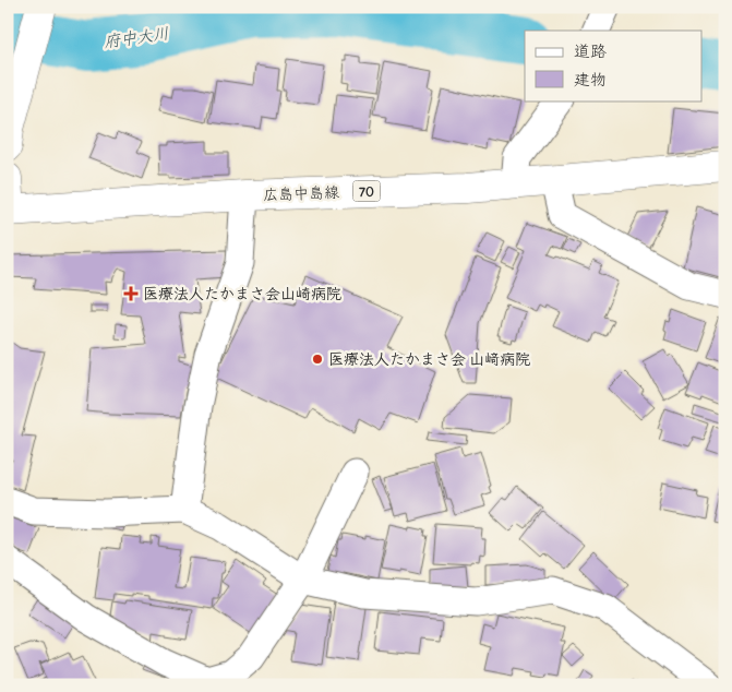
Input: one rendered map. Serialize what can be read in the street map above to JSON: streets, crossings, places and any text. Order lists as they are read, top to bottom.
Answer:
{
  "streets": {
    "main road": ["70", "広島中島線"]
  },
  "water": ["府中大川"],
  "places": {
    "health": ["医療法人たかまさ会山崎病院"],
    "other": ["医療法人たかまさ会 山﨑病院"]
  },
  "legend": ["道路", "建物"]
}
